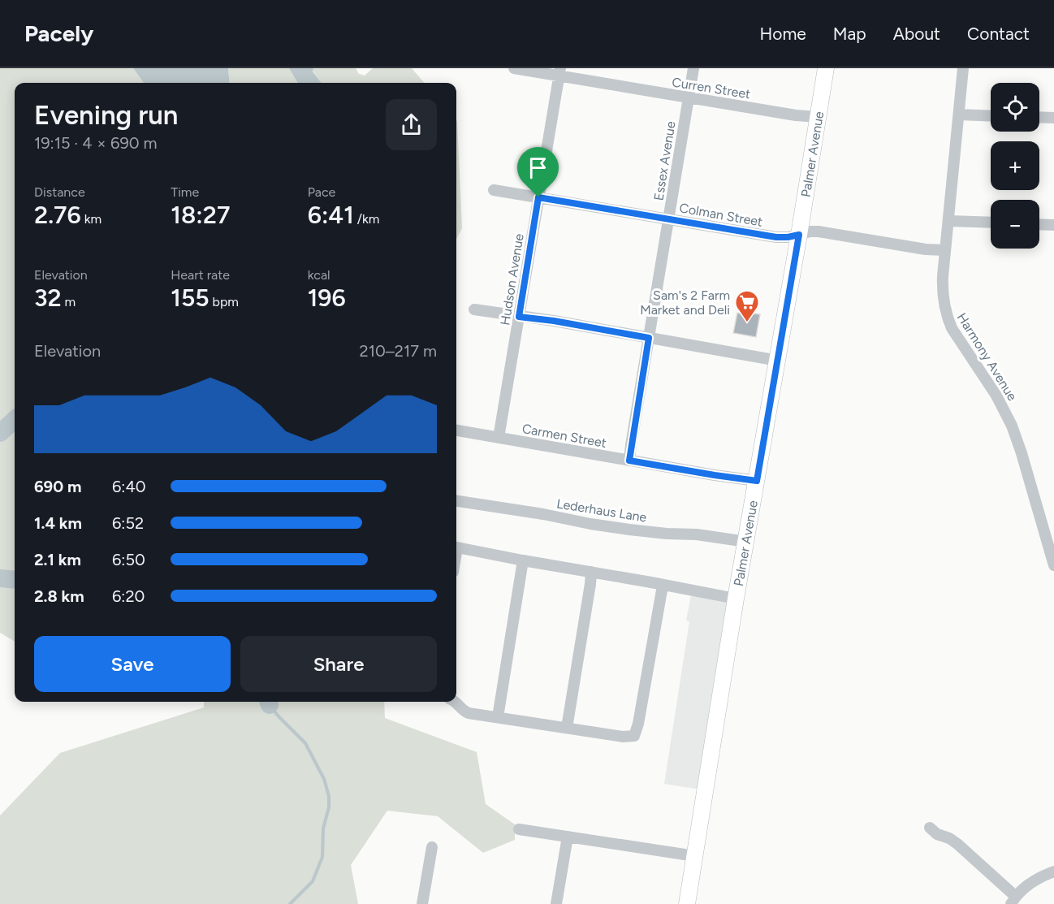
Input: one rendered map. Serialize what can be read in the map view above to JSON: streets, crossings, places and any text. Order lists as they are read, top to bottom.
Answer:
{
  "streets": {
    "street": [
      "Curren Street",
      "Palmer Avenue",
      "Essex Avenue",
      "Colman Street",
      "Hudson Avenue",
      "Harmony Avenue",
      "Carmen Street",
      "Lederhaus Lane"
    ]
  },
  "crossings": [
    ["Curren Street", "Palmer Avenue"],
    ["Curren Street", "Essex Avenue"],
    ["Curren Street", "Hudson Avenue"],
    ["Palmer Avenue", "Colman Street"],
    ["Palmer Avenue", "Carmen Street"],
    ["Palmer Avenue", "Lederhaus Lane"],
    ["Essex Avenue", "Colman Street"],
    ["Essex Avenue", "Carmen Street"],
    ["Colman Street", "Hudson Avenue"],
    ["Colman Street", "Harmony Avenue"],
    ["Hudson Avenue", "Carmen Street"]
  ],
  "places": {
    "supermarket": ["Sam's 2 Farm Market and Deli"]
  },
  "page": {
    "header": "Pacely",
    "nav": [
      "Home",
      "Map",
      "About",
      "Contact"
    ],
    "map_buttons": ["+", "−"],
    "heading": ["Evening run", "19:15 · 4 × 690 m"],
    "stats": [
      ["Distance", "2.76 km"],
      ["Time", "18:27"],
      ["Pace", "6:41 /km"],
      ["Elevation", "32 m"],
      ["Heart rate", "155 bpm"],
      ["kcal", "196"]
    ],
    "chart": ["Elevation", "210–217 m"],
    "list": [
      {
        "name": "690 m",
        "note": "6:40"
      },
      {
        "name": "1.4 km",
        "note": "6:52"
      },
      {
        "name": "2.1 km",
        "note": "6:50"
      },
      {
        "name": "2.8 km",
        "note": "6:20"
      }
    ],
    "buttons": ["Save", "Share"]
  }
}
